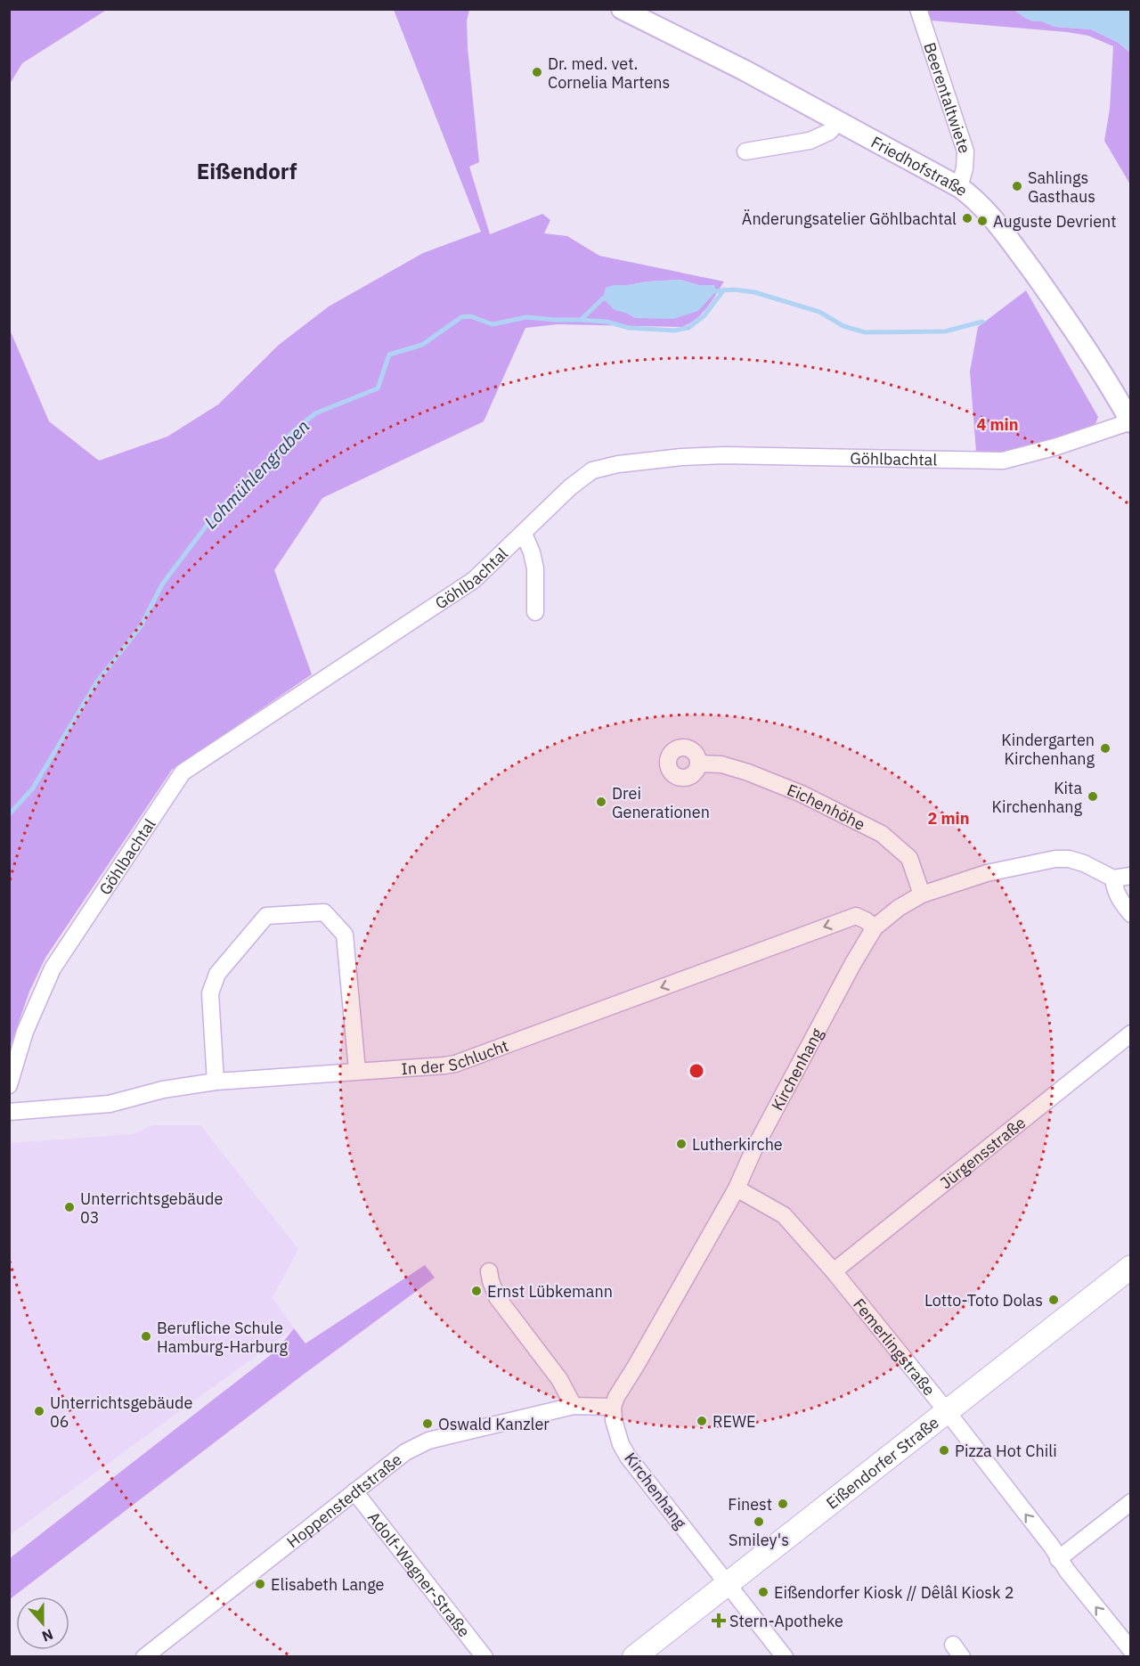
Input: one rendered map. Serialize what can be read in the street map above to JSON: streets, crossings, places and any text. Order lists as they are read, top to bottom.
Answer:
{
  "streets": {
    "main road": ["Eißendorfer Straße"],
    "street": [
      "Beerentaltwiete",
      "Friedhofstraße",
      "Göhlbachtal",
      "Eichenhöhe",
      "In der Schlucht",
      "Kirchenhang",
      "Jürgensstraße",
      "Femerlingstraße",
      "Hoppenstedtstraße",
      "Adolf-Wagner-Straße"
    ]
  },
  "crossings": [
    ["Beerentaltwiete", "Friedhofstraße"],
    ["Friedhofstraße", "Göhlbachtal"],
    ["Eichenhöhe", "Kirchenhang"],
    ["In der Schlucht", "Kirchenhang"],
    ["Kirchenhang", "Femerlingstraße"],
    ["Kirchenhang", "Eißendorfer Straße"],
    ["Kirchenhang", "Hoppenstedtstraße"],
    ["Jürgensstraße", "Femerlingstraße"],
    ["Femerlingstraße", "Eißendorfer Straße"],
    ["Hoppenstedtstraße", "Adolf-Wagner-Straße"]
  ],
  "one_way": ["In der Schlucht", "Femerlingstraße"],
  "districts": ["Eißendorf"],
  "water": ["Lohmühlengraben"],
  "places": {
    "other": [
      "Dr. med. vet. Cornelia Martens",
      "Sahlings Gasthaus",
      "Änderungsatelier Göhlbachtal",
      "Auguste Devrient",
      "Kindergarten Kirchenhang",
      "Kita Kirchenhang",
      "Drei Generationen",
      "Lutherkirche",
      "Unterrichtsgebäude 03",
      "Ernst Lübkemann",
      "Lotto-Toto Dolas",
      "Berufliche Schule Hamburg-Harburg",
      "Unterrichtsgebäude 06",
      "REWE",
      "Oswald Kanzler",
      "Pizza Hot Chili",
      "Finest",
      "Smiley's",
      "Elisabeth Lange",
      "Eißendorfer Kiosk // Dêlâl Kiosk 2"
    ],
    "health": ["Stern-Apotheke"]
  },
  "north": "bottom",
  "rings": ["4 min", "2 min"]
}
